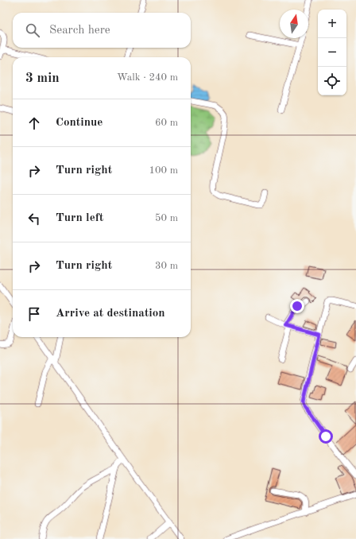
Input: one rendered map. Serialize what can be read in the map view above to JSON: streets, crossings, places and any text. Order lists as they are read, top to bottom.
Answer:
{
  "north": "top",
  "page": {
    "map_buttons": ["+", "−"],
    "search": "Search here",
    "heading": ["3 min", "Walk · 240 m"],
    "list": [
      ["Continue", "60 m"],
      ["Turn right", "100 m"],
      ["Turn left", "50 m"],
      ["Turn right", "30 m"],
      "Arrive at destination"
    ]
  }
}
